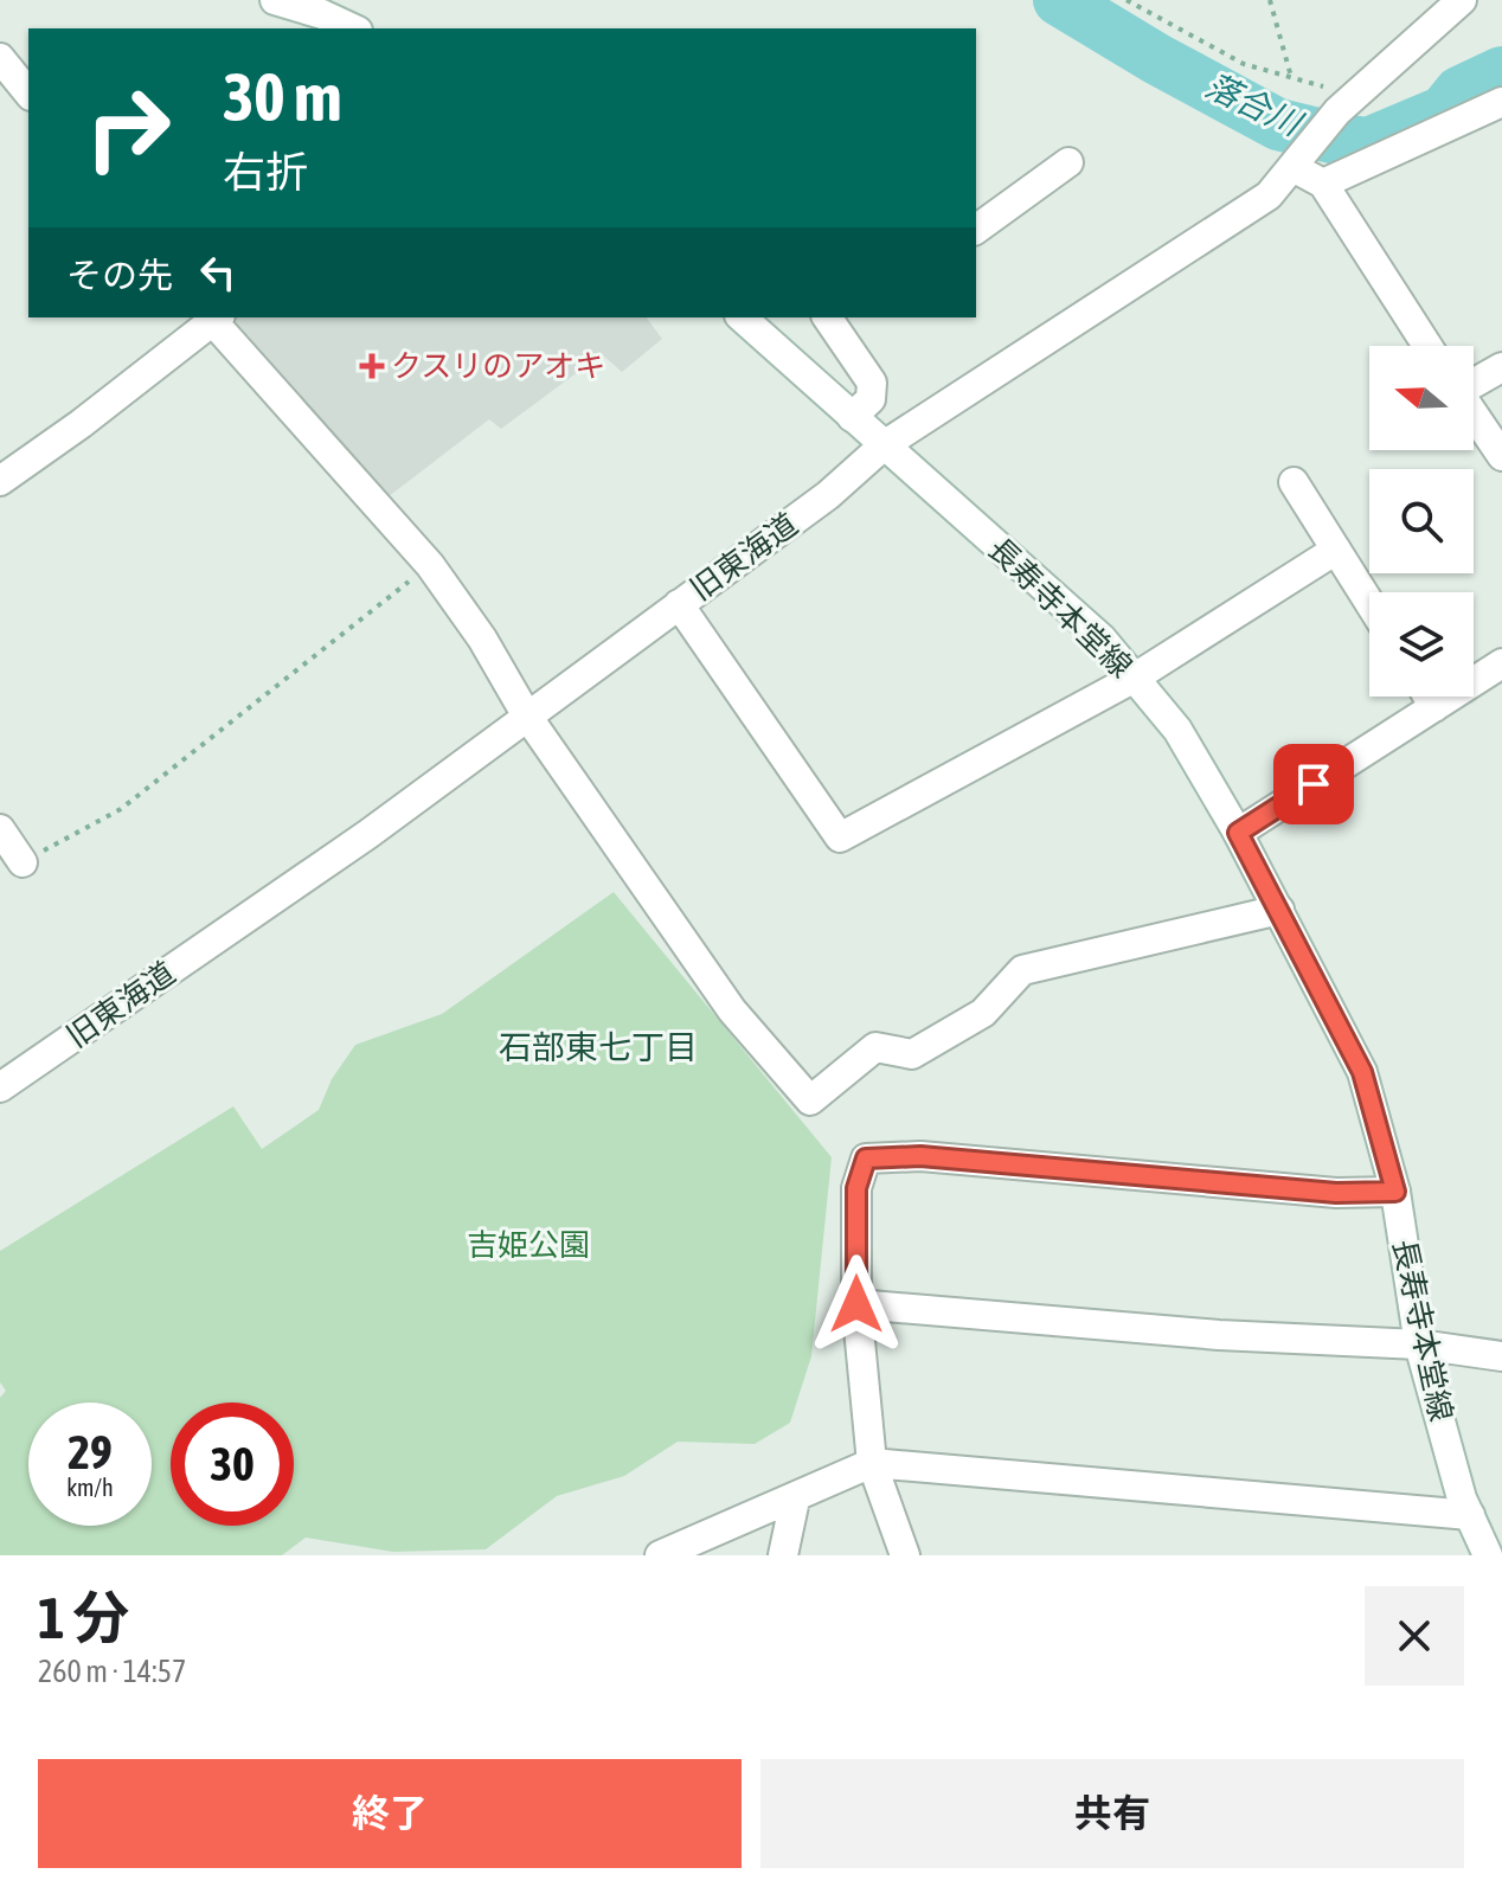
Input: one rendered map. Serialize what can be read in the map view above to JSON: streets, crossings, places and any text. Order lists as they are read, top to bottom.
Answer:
{
  "streets": {
    "street": ["旧東海道", "長寿寺本堂線"]
  },
  "crossings": [
    ["旧東海道", "長寿寺本堂線"]
  ],
  "districts": ["石部東七丁目"],
  "water": ["落合川"],
  "parks": ["吉姫公園"],
  "places": {
    "health": ["クスリのアオキ"]
  },
  "north": "left",
  "page": {
    "turn": ["30 m", "右折"],
    "then": "その先",
    "speed": "29 km/h",
    "limit": "30",
    "heading": ["1 分", "260 m · 14:57"],
    "buttons": ["終了", "共有"]
  }
}
